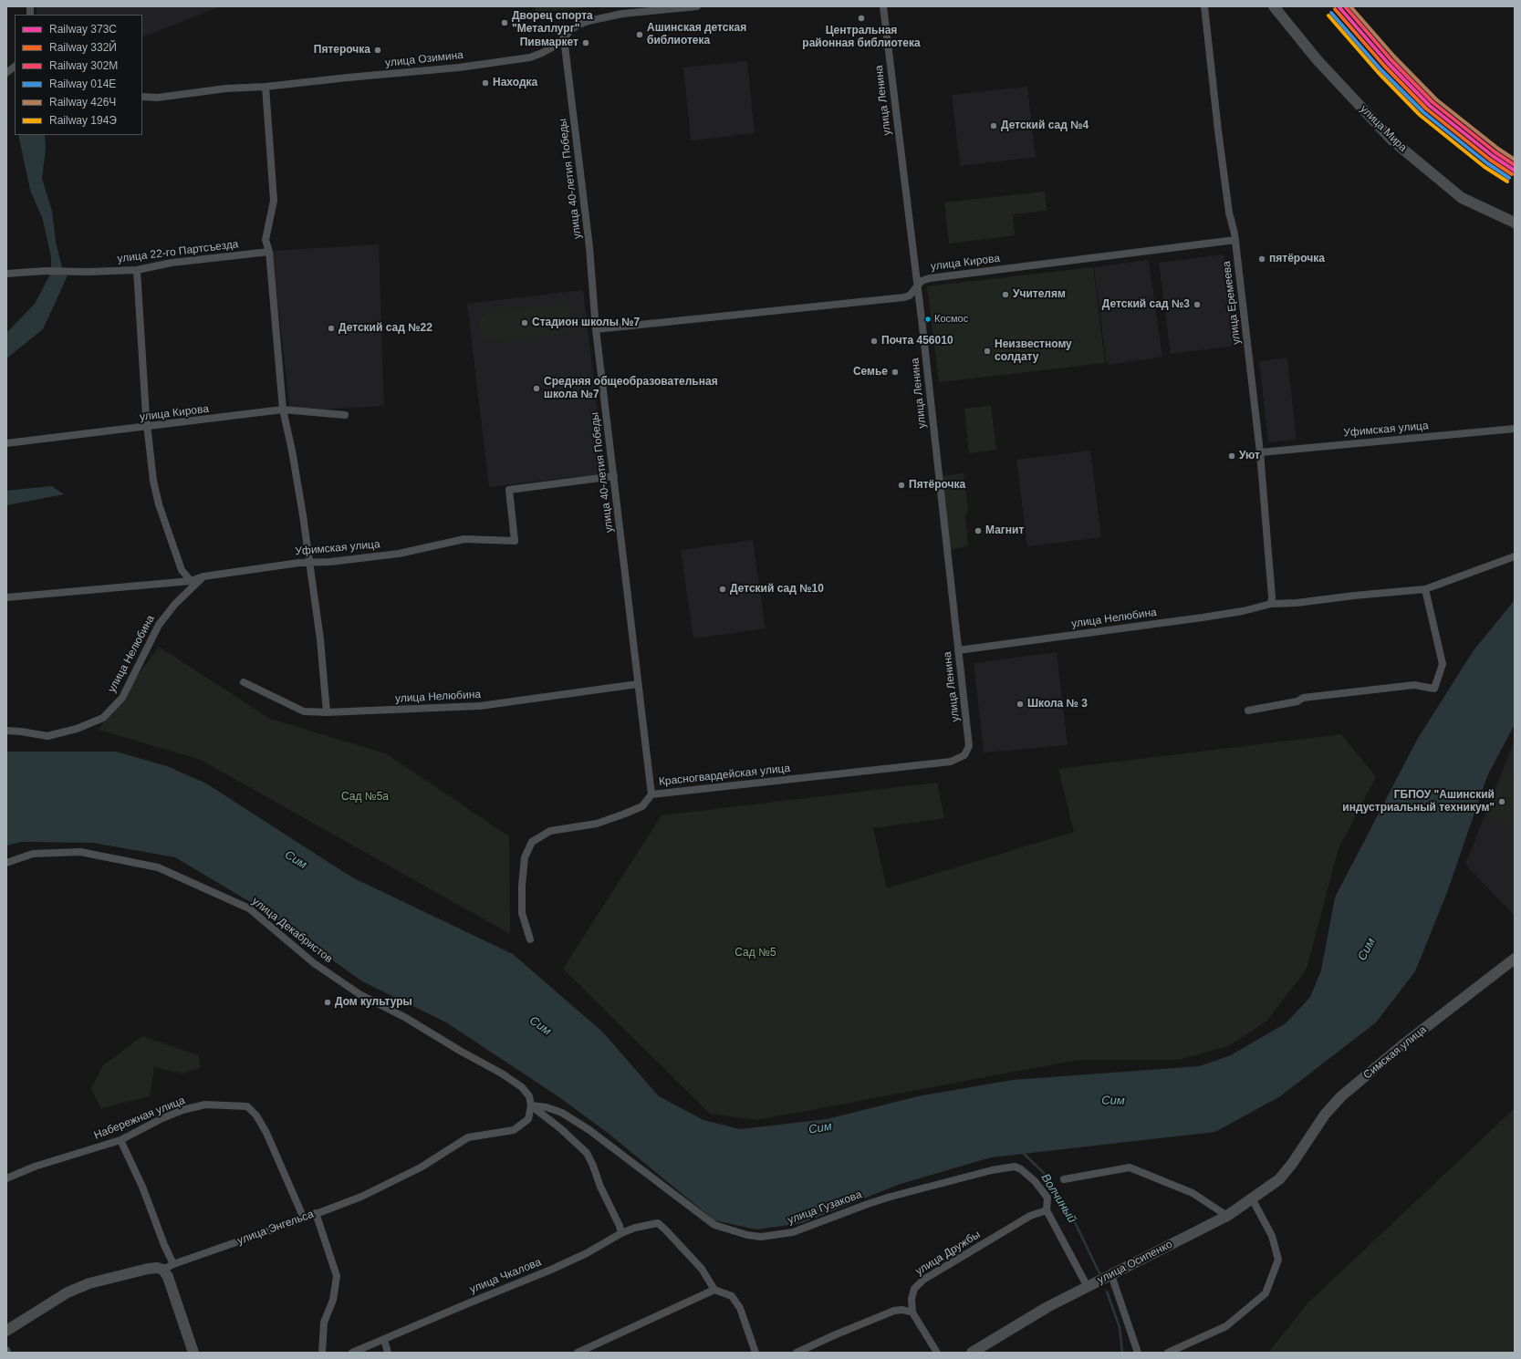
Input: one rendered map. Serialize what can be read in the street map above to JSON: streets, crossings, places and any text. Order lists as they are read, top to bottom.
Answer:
{
  "streets": {
    "main road": [
      "улица Мира",
      "Симская улица",
      "улица Энгельса",
      "улица Осипенко"
    ],
    "street": [
      "улица Озимина",
      "улица Ленина",
      "улица 40-летия Победы",
      "улица 22-го Партсъезда",
      "улица Кирова",
      "улица Еремеева",
      "Уфимская улица",
      "улица Нелюбина",
      "Красногвардейская улица",
      "улица Декабристов",
      "Набережная улица",
      "улица Гузакова",
      "улица Дружбы",
      "улица Чкалова"
    ]
  },
  "crossings": [
    ["улица Озимина", "улица 40-летия Победы"],
    ["улица Ленина", "улица Кирова"],
    ["улица Ленина", "улица Нелюбина"],
    ["улица Ленина", "Красногвардейская улица"],
    ["улица 40-летия Победы", "улица Кирова"],
    ["улица 40-летия Победы", "Уфимская улица"],
    ["улица 40-летия Победы", "улица Нелюбина"],
    ["улица 40-летия Победы", "Красногвардейская улица"],
    ["улица Кирова", "улица Еремеева"],
    ["улица Еремеева", "Уфимская улица"],
    ["улица Еремеева", "улица Нелюбина"],
    ["Уфимская улица", "улица Нелюбина"],
    ["улица Декабристов", "улица Гузакова"],
    ["улица Декабристов", "улица Энгельса"],
    ["Симская улица", "улица Осипенко"],
    ["Набережная улица", "улица Энгельса"],
    ["улица Гузакова", "улица Энгельса"],
    ["улица Гузакова", "улица Дружбы"],
    ["улица Гузакова", "улица Осипенко"]
  ],
  "water": ["Сим", "Волчиный"],
  "parks": ["Сад №5а", "Сад №5"],
  "places": [
    "Центральная районная библиотека",
    "Дворец спорта \"Металлург\"",
    "Ашинская детская библиотека",
    "Пивмаркет",
    "Пятерочка",
    "Находка",
    "Детский сад №4",
    "пятёрочка",
    "Учителям",
    "Детский сад №3",
    "Космос",
    "Стадион школы №7",
    "Детский сад №22",
    "Почта 456010",
    "Неизвестному солдату",
    "Семье",
    "Средняя общеобразовательная школа №7",
    "Уют",
    "Пятёрочка",
    "Магнит",
    "Детский сад №10",
    "Школа № 3",
    "ГБПОУ \"Ашинский индустриальный техникум\"",
    "Дом культуры"
  ],
  "lines": [
    "rail line 373C",
    "rail line 302М",
    "rail line 426Ч",
    "rail line 332Й",
    "rail line 014Е",
    "rail line 194Э"
  ],
  "legend": [
    "Railway 373C",
    "Railway 332Й",
    "Railway 302М",
    "Railway 014Е",
    "Railway 426Ч",
    "Railway 194Э"
  ]
}
